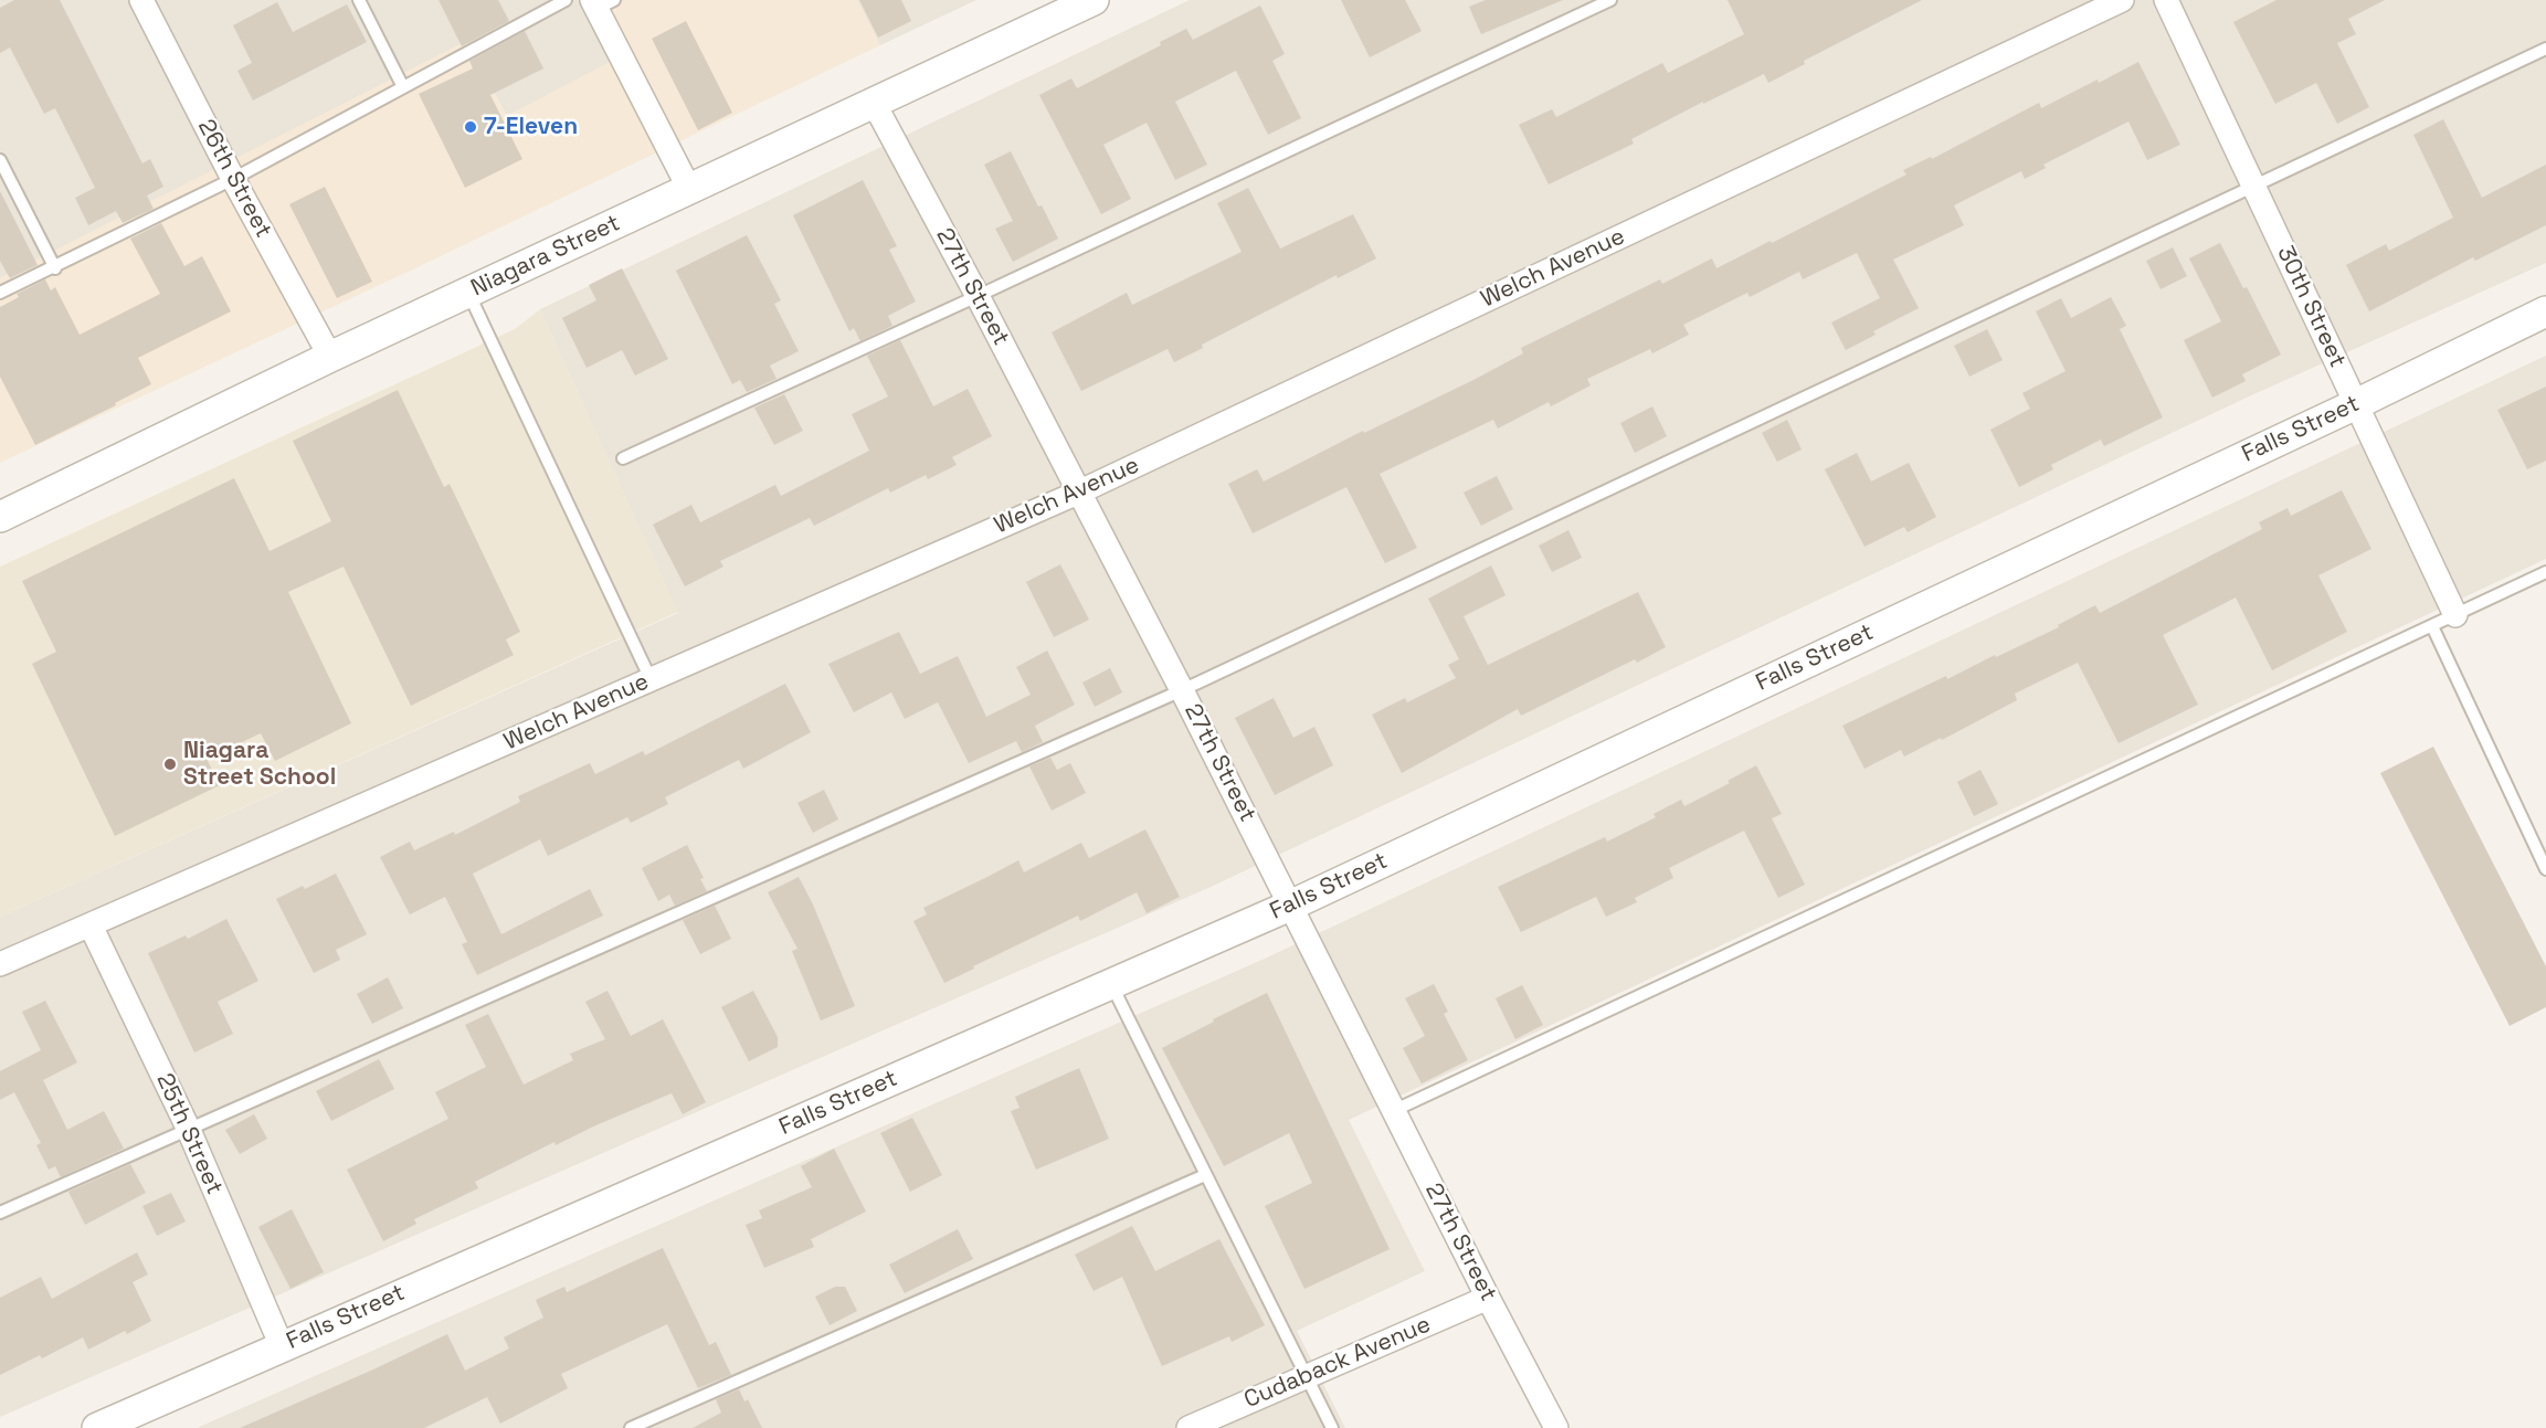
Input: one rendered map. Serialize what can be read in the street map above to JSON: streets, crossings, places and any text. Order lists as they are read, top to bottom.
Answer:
{
  "streets": {
    "street": [
      "26th Street",
      "Niagara Street",
      "Welch Avenue",
      "27th Street",
      "30th Street",
      "Falls Street",
      "25th Street",
      "Cudaback Avenue"
    ]
  },
  "crossings": [
    ["26th Street", "Niagara Street"],
    ["Niagara Street", "27th Street"],
    ["Welch Avenue", "27th Street"],
    ["Welch Avenue", "25th Street"],
    ["27th Street", "Falls Street"],
    ["27th Street", "Cudaback Avenue"],
    ["30th Street", "Falls Street"],
    ["Falls Street", "25th Street"]
  ],
  "places": ["7-Eleven", "Niagara Street School"]
}
